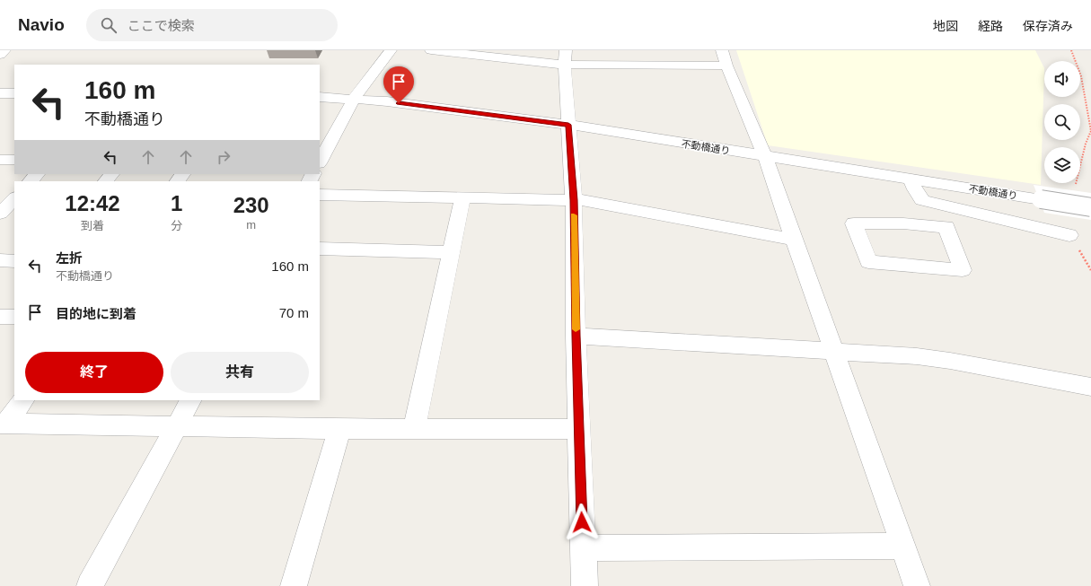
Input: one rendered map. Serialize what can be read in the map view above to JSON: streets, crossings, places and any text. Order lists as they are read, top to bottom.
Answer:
{
  "streets": {
    "street": ["不動橋通り"]
  },
  "page": {
    "header": "Navio",
    "search": "ここで検索",
    "nav": ["地図", "経路", "保存済み"],
    "turn": ["160 m", "不動橋通り"],
    "eta": [
      "12:42",
      "到着",
      "1",
      "分",
      "230",
      "m"
    ],
    "list": [
      {
        "name": "左折",
        "note": "不動橋通り",
        "value": "160 m"
      },
      {
        "name": "目的地に到着",
        "value": "70 m"
      }
    ],
    "buttons": ["終了", "共有"]
  }
}
